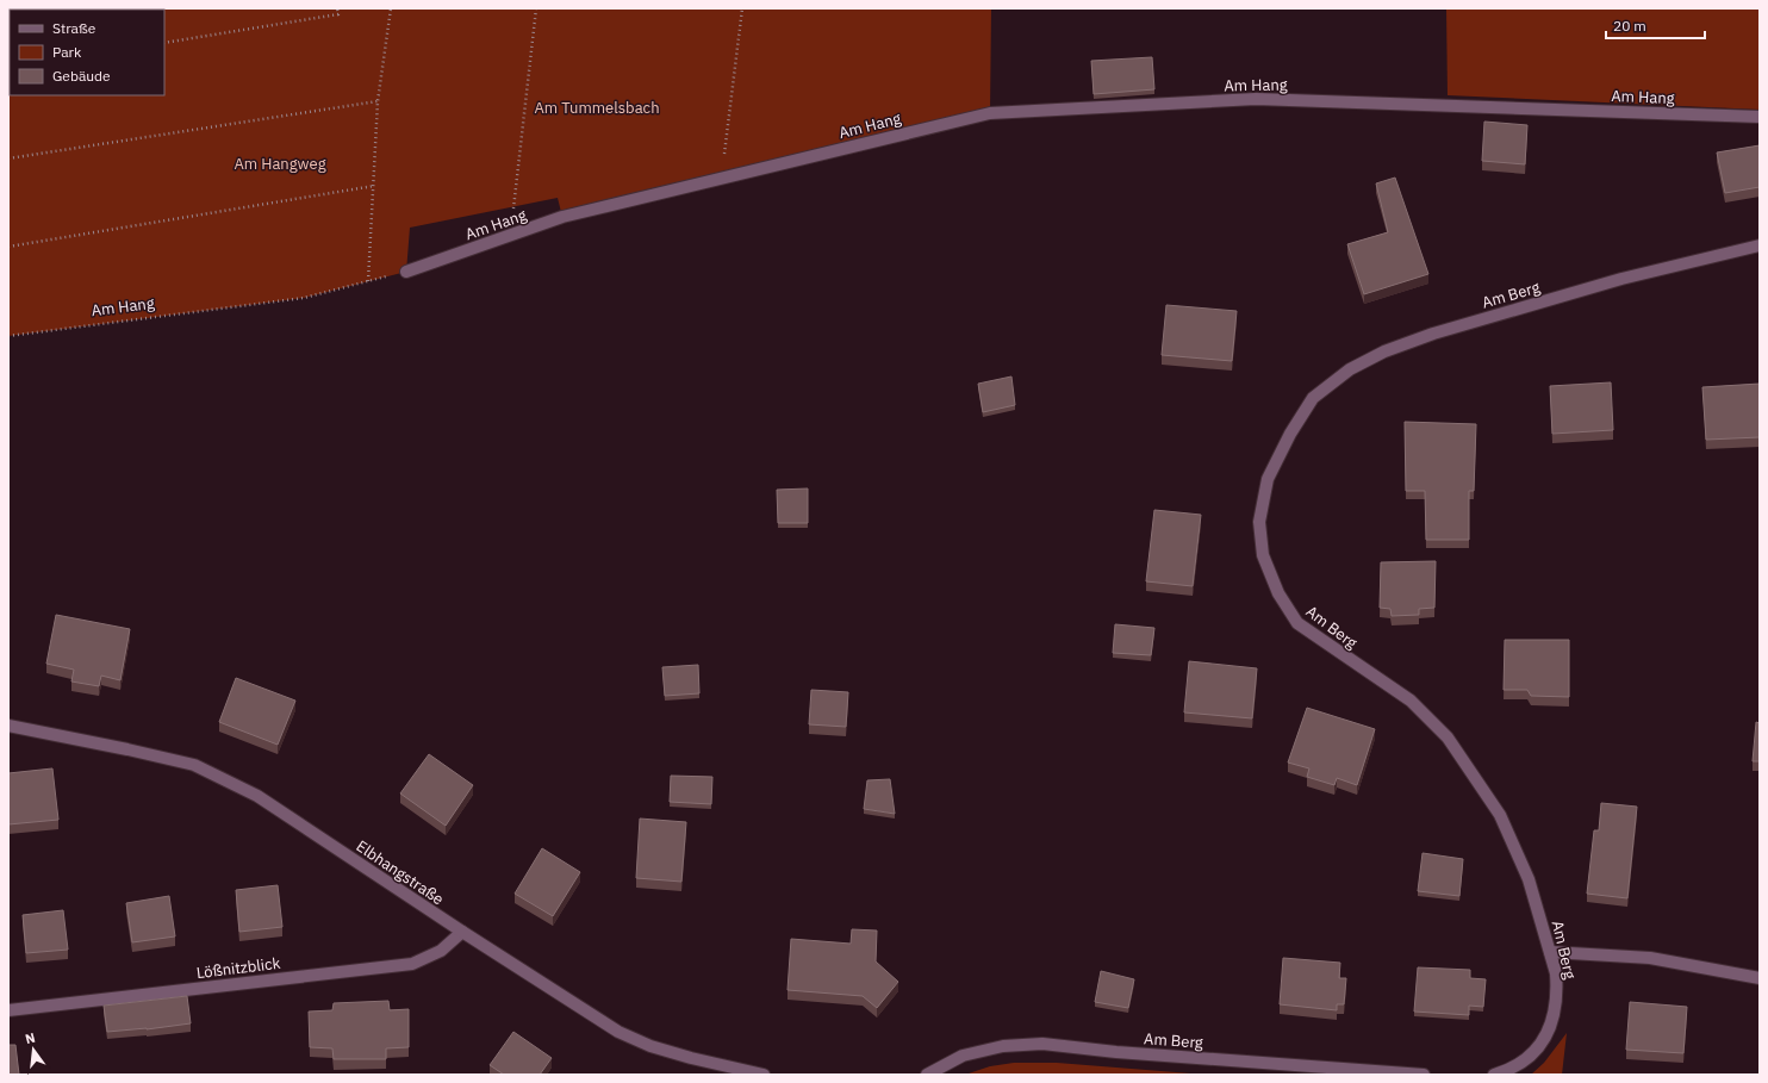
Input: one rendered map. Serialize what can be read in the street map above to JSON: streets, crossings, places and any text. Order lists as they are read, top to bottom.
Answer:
{
  "streets": {
    "street": [
      "Am Hang",
      "Am Berg",
      "Elbhangstraße",
      "Lößnitzblick"
    ]
  },
  "crossings": [
    ["Elbhangstraße", "Lößnitzblick"]
  ],
  "parks": ["Am Tummelsbach", "Am Hangweg"],
  "legend": ["Straße", "Park", "Gebäude"],
  "scale_bar": "20 m",
  "north": "top"
}
